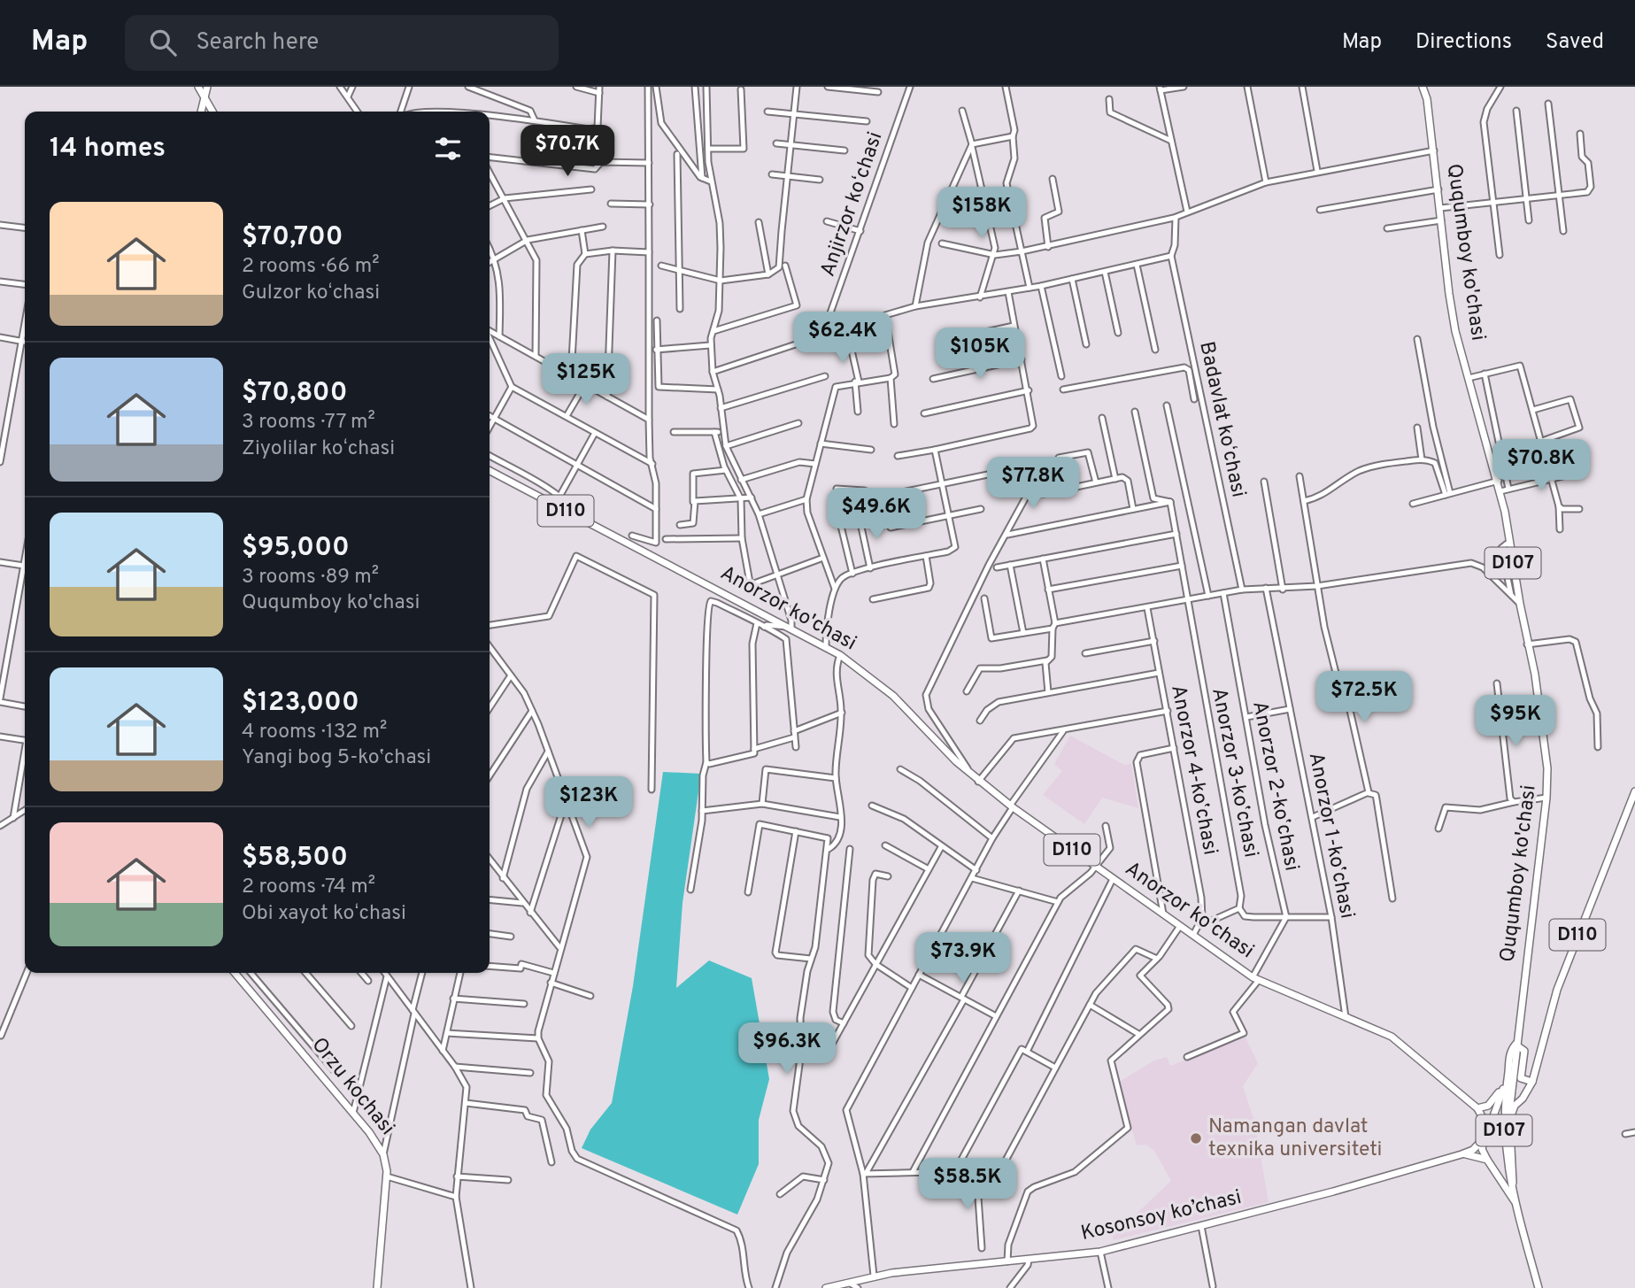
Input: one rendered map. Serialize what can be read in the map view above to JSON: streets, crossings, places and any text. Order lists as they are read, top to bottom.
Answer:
{
  "streets": {
    "main road": [
      "Ququmboy ko'chasi",
      "D110",
      "D107",
      "Anorzor ko'chasi",
      "Orzu kochasi",
      "Kosonsoy ko’chasi"
    ],
    "street": [
      "Anjirzor koʻchasi",
      "Badavlat koʻchasi",
      "Аnorzor 4-koʼchasi",
      "Аnorzor 3-koʼchasi",
      "Аnorzor 2-koʼchasi",
      "Аnorzor 1-koʼchasi"
    ]
  },
  "crossings": [
    ["Ququmboy ko'chasi", "D107"],
    ["D110", "D107"],
    ["D110", "Anorzor ko'chasi"],
    ["Anorzor ko'chasi", "Аnorzor 1-koʼchasi"]
  ],
  "places": ["Namangan davlat texnika universiteti"],
  "page": {
    "header": "Map",
    "search": "Search here",
    "nav": ["Map", "Directions", "Saved"],
    "heading": "14 homes",
    "price": [
      "$70.7K",
      "$158K",
      "$62.4K",
      "$105K",
      "$125K",
      "$70.8K",
      "$77.8K",
      "$49.6K",
      "$72.5K",
      "$95K",
      "$123K",
      "$73.9K",
      "$96.3K",
      "$58.5K"
    ],
    "list": [
      {
        "name": "$70,700",
        "note": "2 rooms · 66 m² · Gulzor koʻchasi"
      },
      {
        "name": "$70,800",
        "note": "3 rooms · 77 m² · Ziyolilar koʻchasi"
      },
      {
        "name": "$95,000",
        "note": "3 rooms · 89 m² · Ququmboy ko'chasi"
      },
      {
        "name": "$123,000",
        "note": "4 rooms · 132 m² · Yangi bog 5-koʼchasi"
      },
      {
        "name": "$58,500",
        "note": "2 rooms · 74 m² · Obi xayot koʻchasi"
      }
    ]
  }
}
